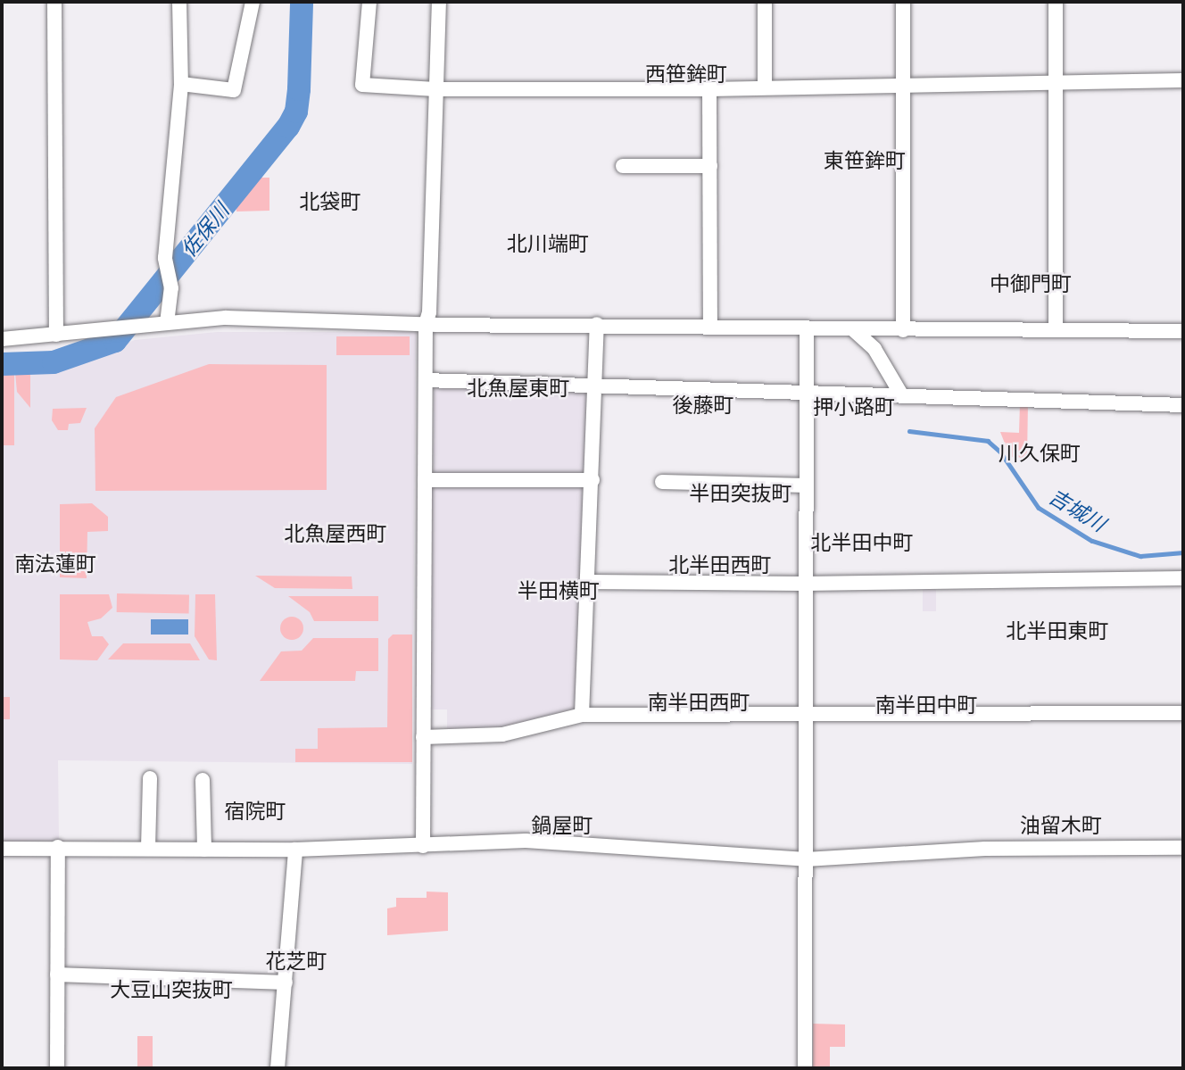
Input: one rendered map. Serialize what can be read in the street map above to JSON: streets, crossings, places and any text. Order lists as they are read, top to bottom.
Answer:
{
  "districts": [
    "西笹鉾町",
    "東笹鉾町",
    "北袋町",
    "北川端町",
    "中御門町",
    "北魚屋東町",
    "後藤町",
    "押小路町",
    "川久保町",
    "半田突抜町",
    "北魚屋西町",
    "北半田中町",
    "南法蓮町",
    "北半田西町",
    "半田横町",
    "北半田東町",
    "南半田西町",
    "南半田中町",
    "宿院町",
    "鍋屋町",
    "油留木町",
    "花芝町",
    "大豆山突抜町"
  ],
  "water": ["佐保川", "吉城川"]
}
